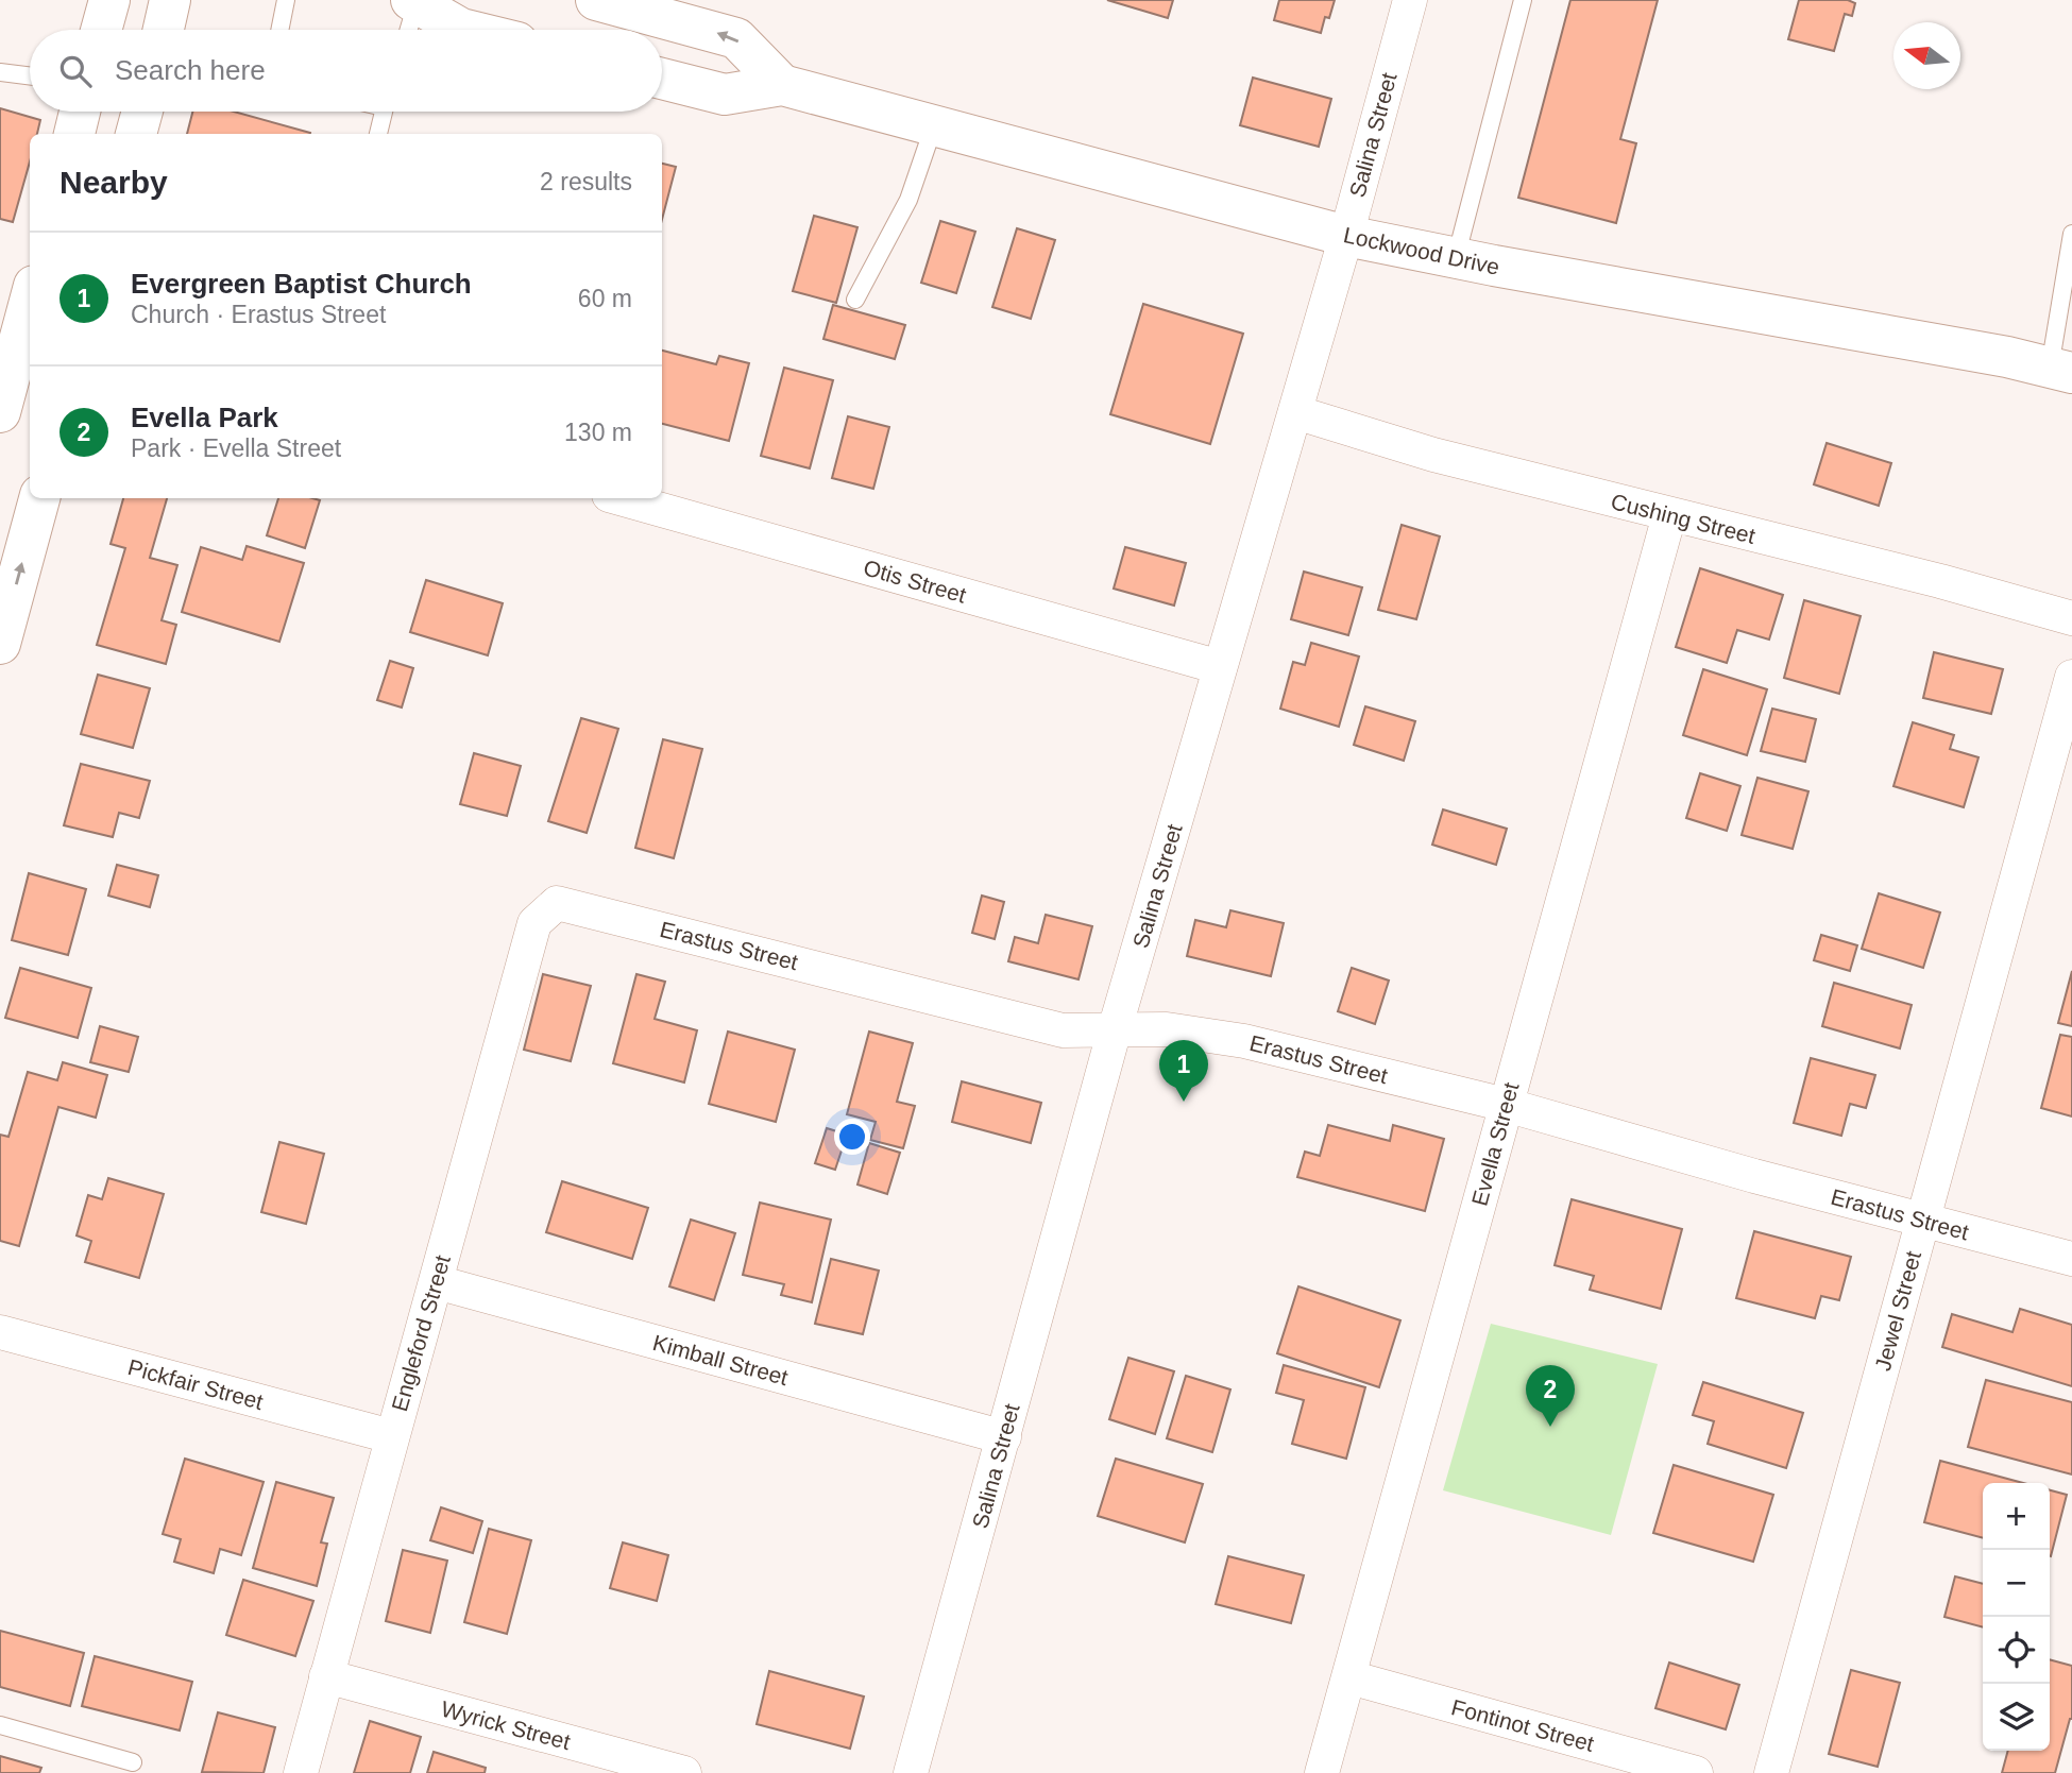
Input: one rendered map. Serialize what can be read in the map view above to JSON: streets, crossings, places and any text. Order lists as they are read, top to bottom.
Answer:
{
  "streets": {
    "main road": ["Lockwood Drive"],
    "street": [
      "Salina Street",
      "Cushing Street",
      "Otis Street",
      "Erastus Street",
      "Evella Street",
      "Jewel Street",
      "Engleford Street",
      "Kimball Street",
      "Pickfair Street",
      "Wyrick Street",
      "Fontinot Street"
    ]
  },
  "crossings": [
    ["Salina Street", "Lockwood Drive"],
    ["Salina Street", "Cushing Street"],
    ["Salina Street", "Otis Street"],
    ["Salina Street", "Erastus Street"],
    ["Salina Street", "Kimball Street"],
    ["Cushing Street", "Evella Street"],
    ["Erastus Street", "Evella Street"],
    ["Erastus Street", "Jewel Street"],
    ["Erastus Street", "Engleford Street"],
    ["Evella Street", "Fontinot Street"],
    ["Engleford Street", "Kimball Street"],
    ["Engleford Street", "Pickfair Street"],
    ["Engleford Street", "Wyrick Street"]
  ],
  "north": "left",
  "page": {
    "search": "Search here",
    "heading": ["Nearby", "2 results"],
    "list": [
      {
        "mark": "1",
        "name": "Evergreen Baptist Church",
        "note": "Church · Erastus Street",
        "value": "60 m"
      },
      {
        "mark": "2",
        "name": "Evella Park",
        "note": "Park · Evella Street",
        "value": "130 m"
      }
    ],
    "pins": ["1", "2"],
    "map_buttons": ["+", "−"]
  }
}
